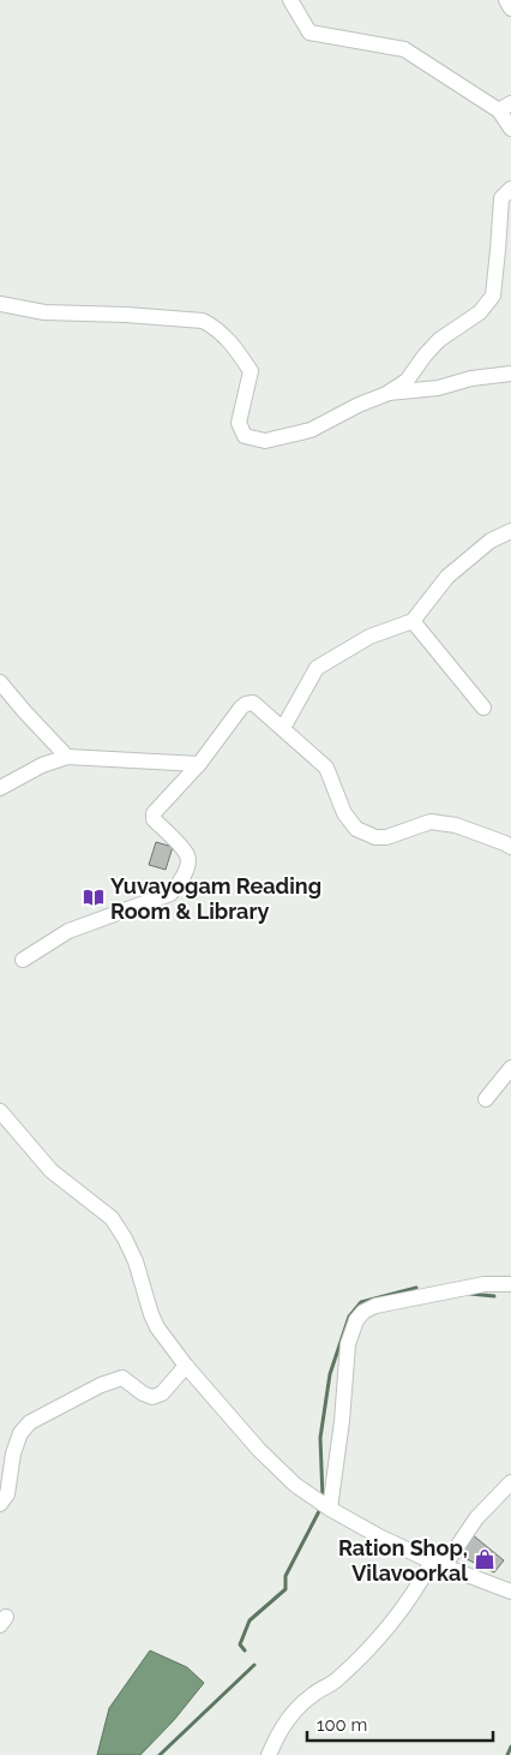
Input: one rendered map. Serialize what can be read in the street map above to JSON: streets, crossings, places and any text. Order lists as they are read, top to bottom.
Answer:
{
  "places": {
    "library": ["Yuvayogam Reading Room & Library"],
    "shop": ["Ration Shop, Vilavoorkal"]
  },
  "scale_bar": "100 m"
}
